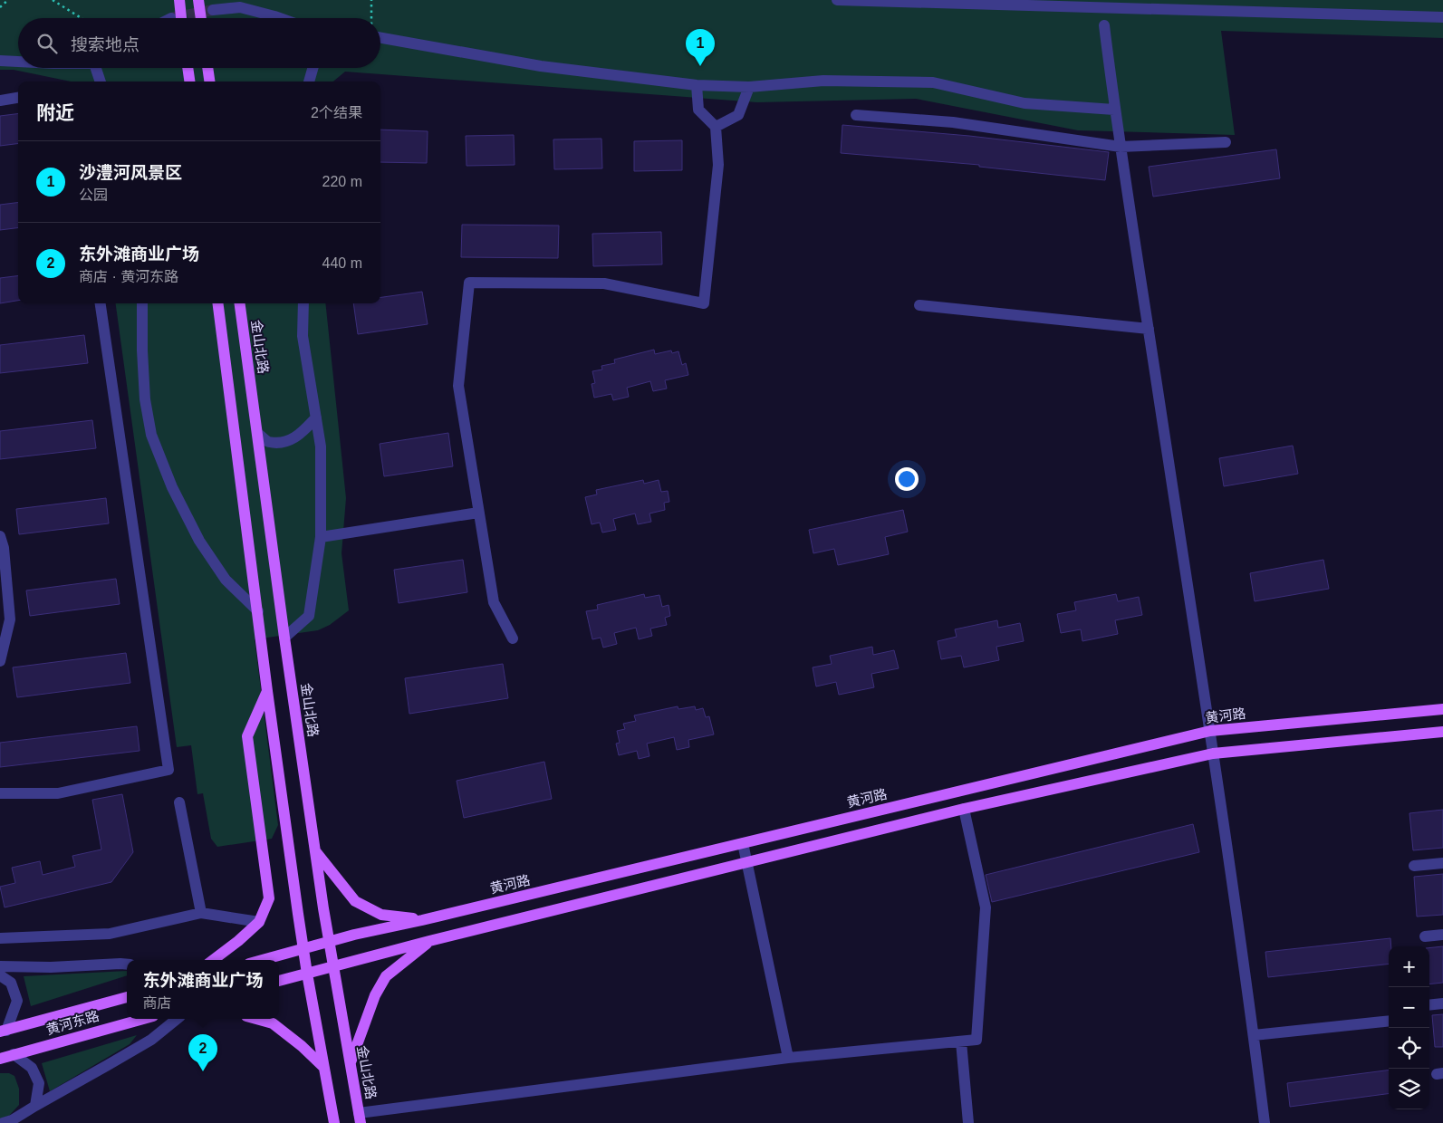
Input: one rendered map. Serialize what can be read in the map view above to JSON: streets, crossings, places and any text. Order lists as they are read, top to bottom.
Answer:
{
  "streets": {
    "main road": ["金山北路", "黄河路", "黄河东路"]
  },
  "crossings": [
    ["金山北路", "黄河路"]
  ],
  "page": {
    "search": "搜索地点",
    "pins": ["1", "2"],
    "heading": ["附近", "2个结果"],
    "list": [
      {
        "mark": "1",
        "name": "沙澧河风景区",
        "note": "公园",
        "value": "220 m"
      },
      {
        "mark": "2",
        "name": "东外滩商业广场",
        "note": "商店 · 黄河东路",
        "value": "440 m"
      }
    ],
    "map_buttons": ["+", "−"],
    "popup": ["东外滩商业广场", "商店"]
  }
}
